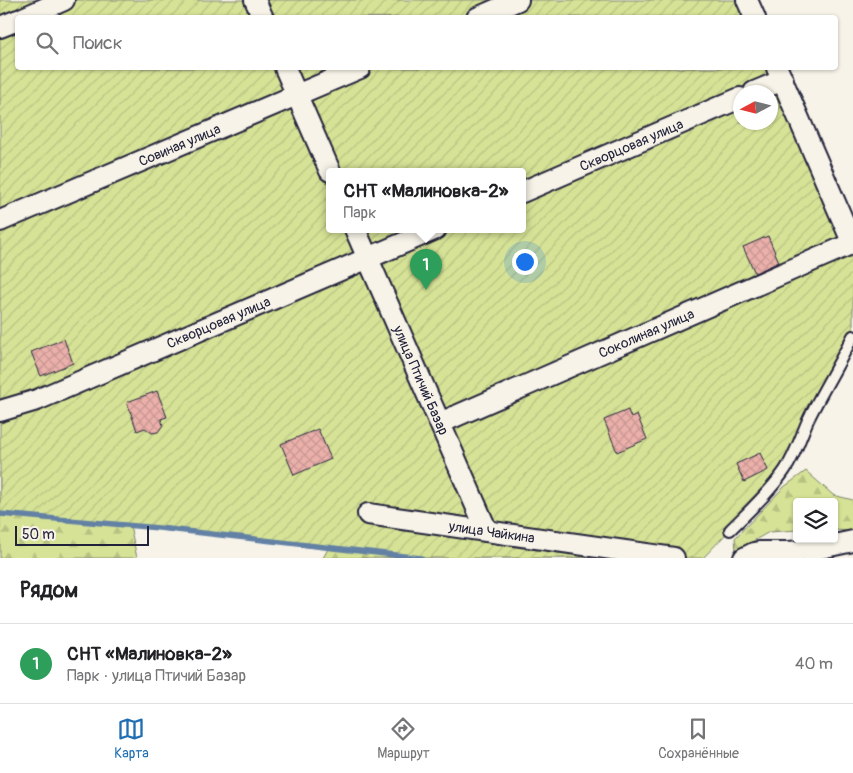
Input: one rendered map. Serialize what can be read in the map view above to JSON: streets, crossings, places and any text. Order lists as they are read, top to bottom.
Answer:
{
  "streets": {
    "street": [
      "Совиная улица",
      "Скворцовая улица",
      "Соколиная улица",
      "улица Птичий Базар",
      "улица Чайкина"
    ]
  },
  "crossings": [
    ["Скворцовая улица", "улица Птичий Базар"],
    ["Соколиная улица", "улица Птичий Базар"],
    ["улица Птичий Базар", "улица Чайкина"]
  ],
  "scale_bar": "50 m",
  "north": "left",
  "page": {
    "search": "Поиск",
    "popup": ["СНТ «Малиновка-2»", "Парк"],
    "pins": "1",
    "scale": "50 m",
    "heading": "Рядом",
    "list": [
      {
        "mark": "1",
        "name": "СНТ «Малиновка-2»",
        "note": "Парк · улица Птичий Базар",
        "value": "40 m"
      }
    ],
    "nav": ["Карта", "Маршрут", "Сохранённые"]
  }
}
